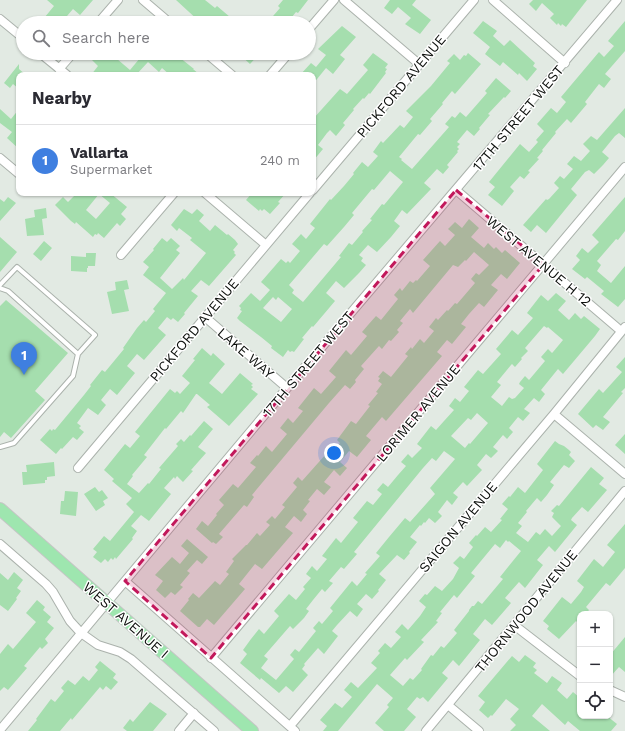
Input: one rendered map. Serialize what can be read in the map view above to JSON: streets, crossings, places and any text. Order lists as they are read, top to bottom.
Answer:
{
  "streets": {
    "main road": ["WEST AVENUE I"],
    "street": [
      "PICKFORD AVENUE",
      "17TH STREET WEST",
      "WEST AVENUE H 12",
      "LAKE WAY",
      "LORIMER AVENUE",
      "SAIGON AVENUE",
      "THORNWOOD AVENUE"
    ]
  },
  "crossings": [
    ["PICKFORD AVENUE", "LAKE WAY"],
    ["17TH STREET WEST", "WEST AVENUE H 12"],
    ["17TH STREET WEST", "LAKE WAY"],
    ["17TH STREET WEST", "WEST AVENUE I"],
    ["WEST AVENUE H 12", "LORIMER AVENUE"],
    ["WEST AVENUE H 12", "SAIGON AVENUE"]
  ],
  "page": {
    "search": "Search here",
    "heading": "Nearby",
    "list": [
      {
        "mark": "1",
        "name": "Vallarta",
        "note": "Supermarket",
        "value": "240 m"
      }
    ],
    "pins": "1",
    "map_buttons": ["+", "−"]
  }
}
